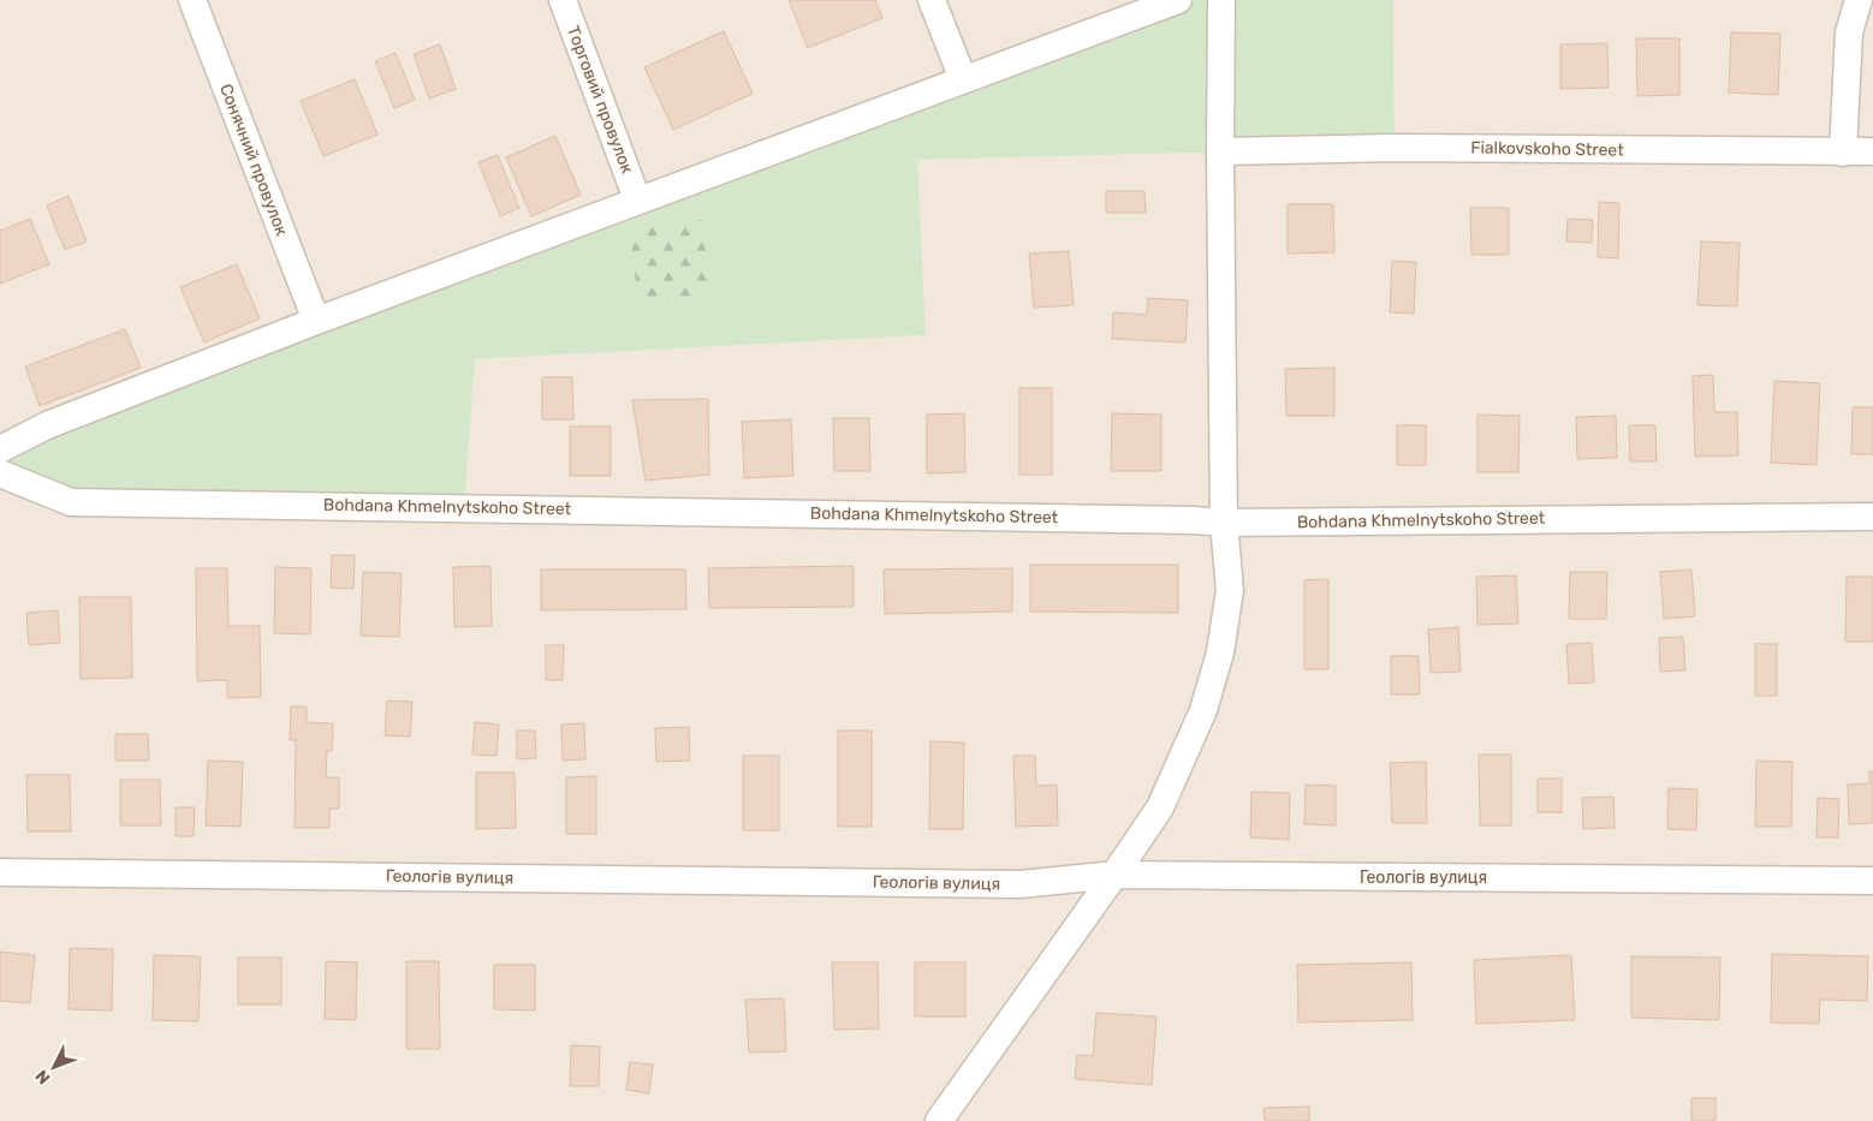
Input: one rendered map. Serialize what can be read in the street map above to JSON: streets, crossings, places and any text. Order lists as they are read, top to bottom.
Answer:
{
  "streets": {
    "street": [
      "Торговий провулок",
      "Fialkovskoho Street",
      "Сонячний провулок",
      "Bohdana Khmelnytskoho Street",
      "Геологів вулиця"
    ]
  },
  "north": "bottom left"
}
